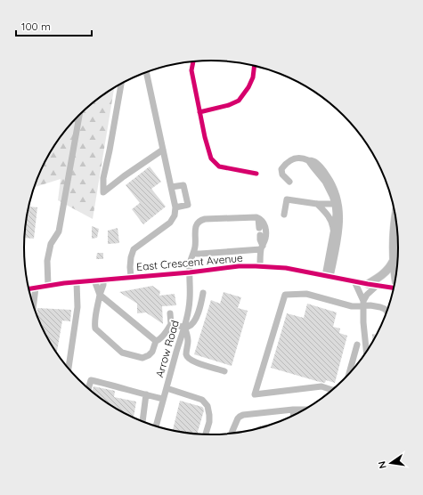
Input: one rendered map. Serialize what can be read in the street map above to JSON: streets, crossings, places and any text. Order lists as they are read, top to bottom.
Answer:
{
  "streets": {
    "street": ["East Crescent Avenue", "Arrow Road"]
  },
  "crossings": [
    ["East Crescent Avenue", "Arrow Road"]
  ],
  "scale_bar": "100 m",
  "north": "left"
}
